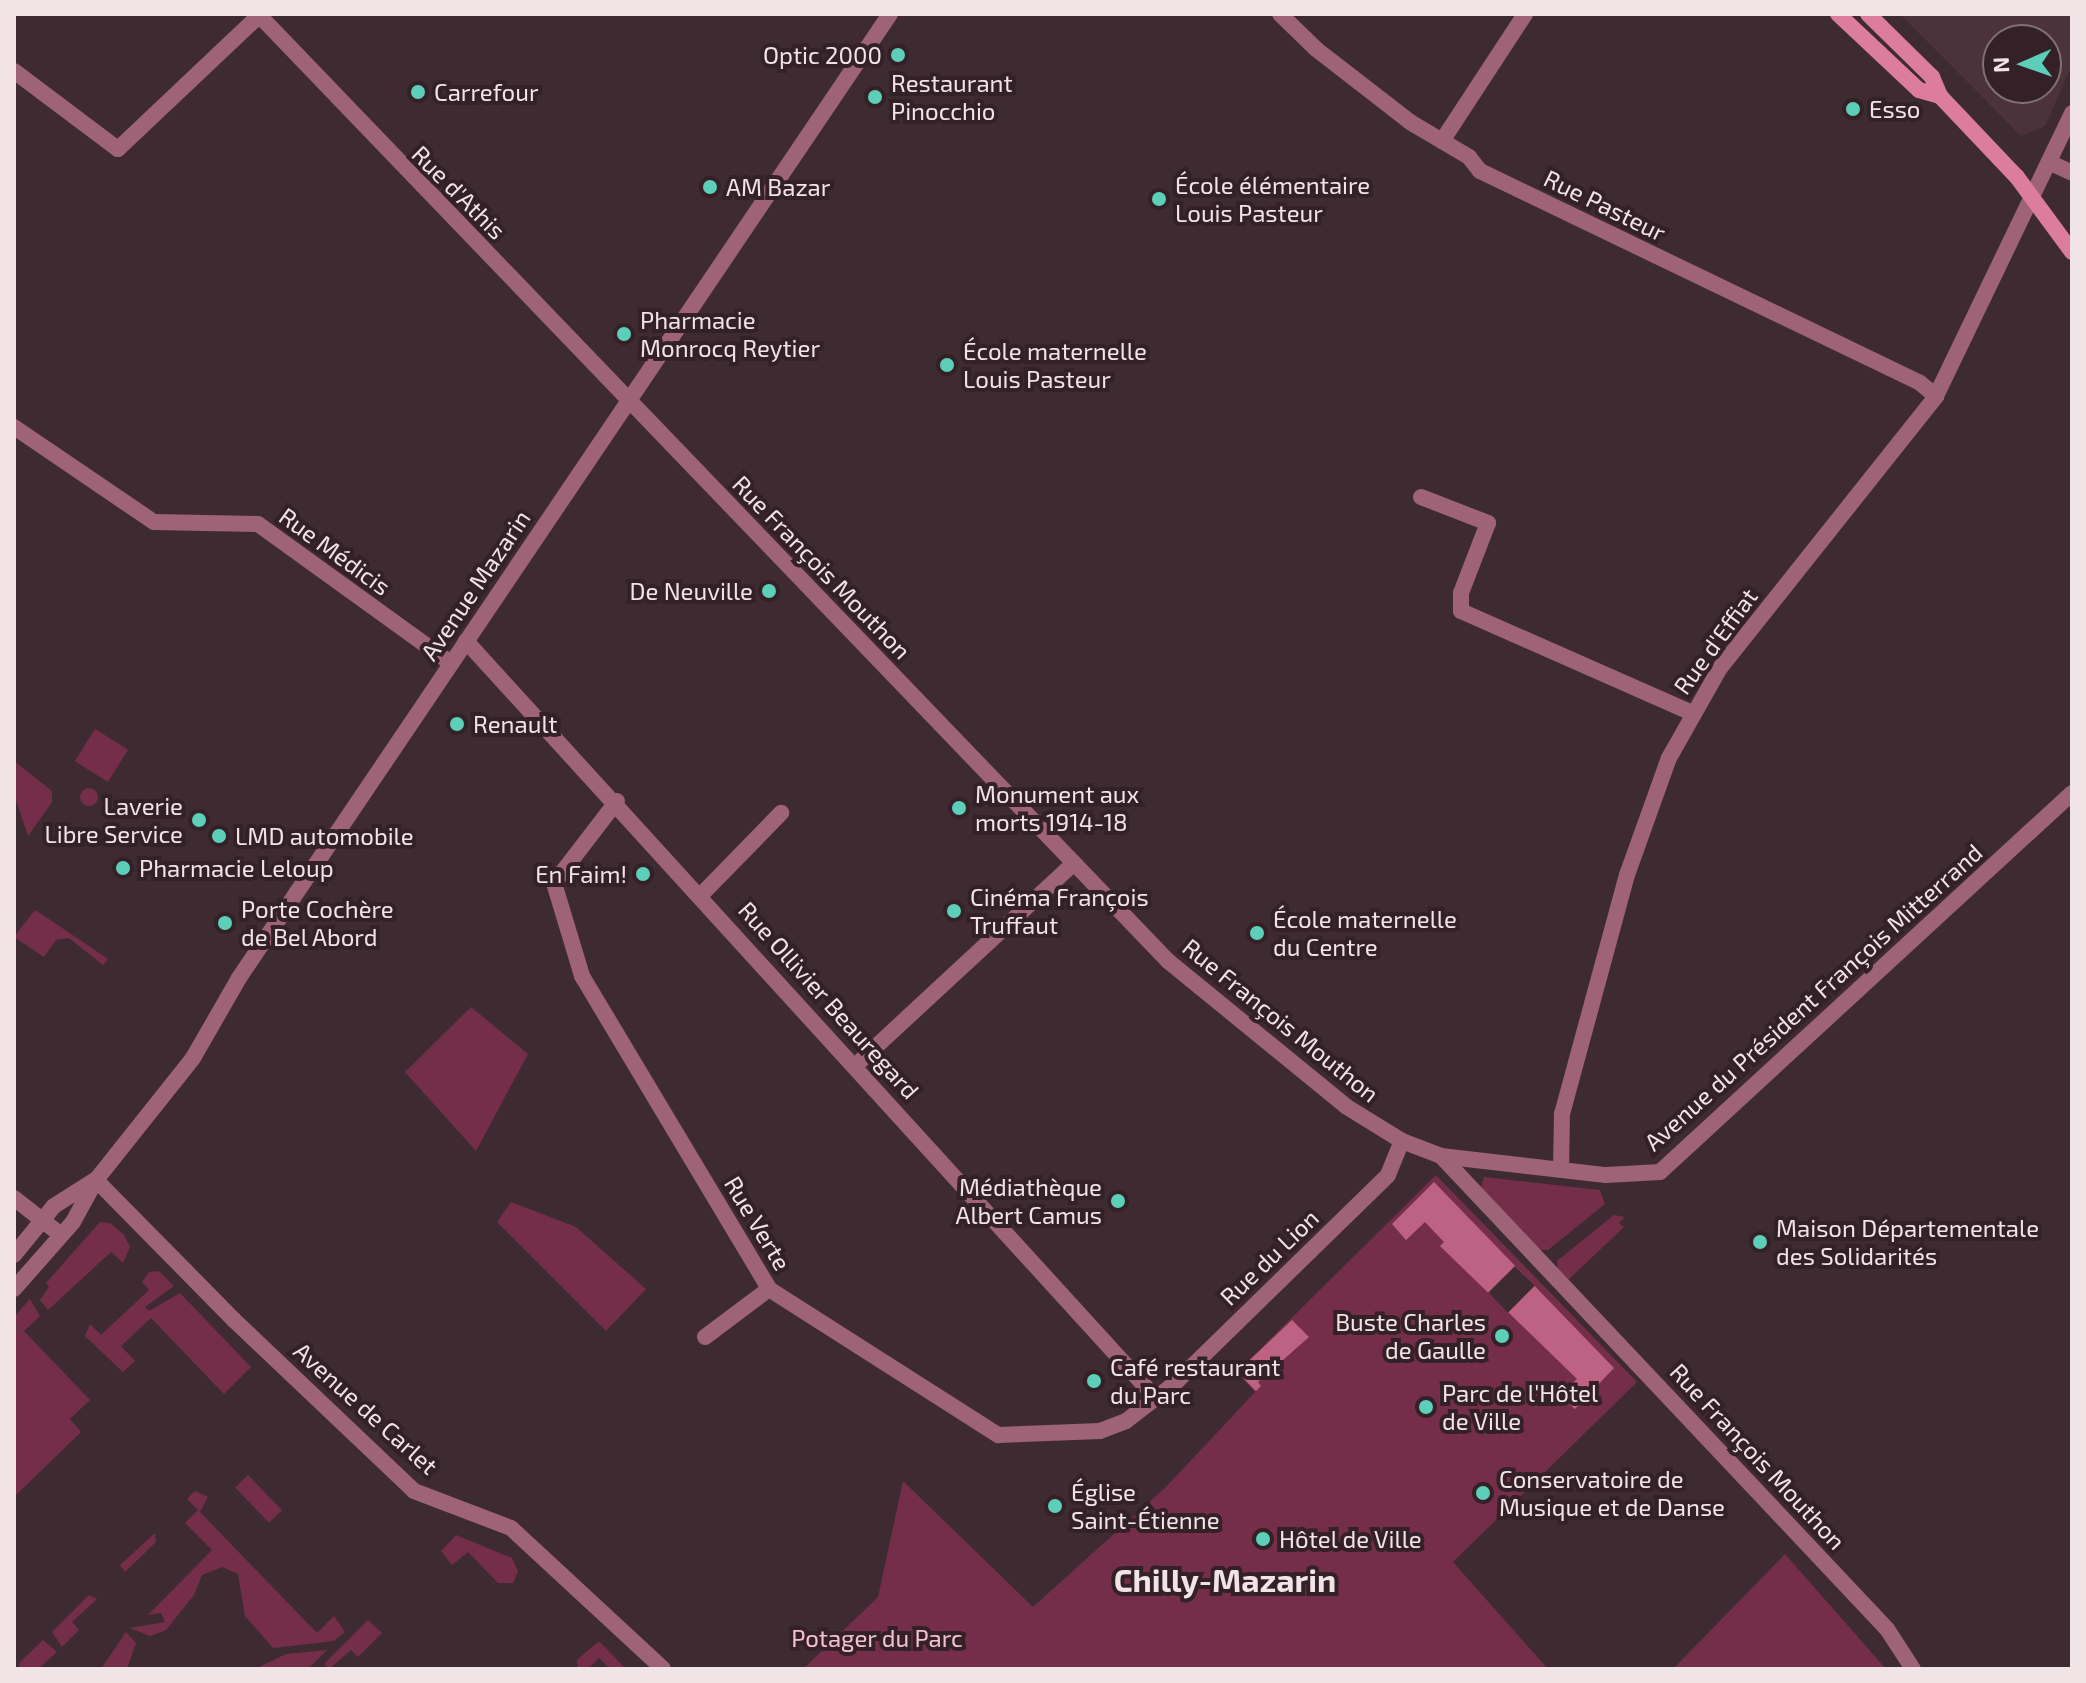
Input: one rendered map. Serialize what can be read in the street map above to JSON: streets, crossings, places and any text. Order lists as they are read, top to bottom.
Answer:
{
  "streets": {
    "street": [
      "Rue d'Athis",
      "Rue Pasteur",
      "Rue Médicis",
      "Rue François Mouthon",
      "Avenue Mazarin",
      "Rue d'Effiat",
      "Avenue du Président François Mitterrand",
      "Rue Ollivier Beauregard",
      "Rue Verte",
      "Rue du Lion",
      "Avenue de Carlet"
    ]
  },
  "crossings": [
    ["Rue d'Athis", "Rue François Mouthon"],
    ["Rue d'Athis", "Avenue Mazarin"],
    ["Rue Pasteur", "Rue d'Effiat"],
    ["Rue Médicis", "Avenue Mazarin"],
    ["Rue François Mouthon", "Avenue Mazarin"],
    ["Rue François Mouthon", "Avenue du Président François Mitterrand"],
    ["Rue François Mouthon", "Rue du Lion"],
    ["Avenue Mazarin", "Rue Ollivier Beauregard"],
    ["Avenue Mazarin", "Avenue de Carlet"],
    ["Rue d'Effiat", "Avenue du Président François Mitterrand"],
    ["Rue Ollivier Beauregard", "Rue Verte"],
    ["Rue Ollivier Beauregard", "Rue du Lion"],
    ["Rue Verte", "Rue du Lion"]
  ],
  "districts": ["Chilly-Mazarin"],
  "parks": ["Potager du Parc"],
  "places": [
    "Optic 2000",
    "Carrefour",
    "Restaurant Pinocchio",
    "Esso",
    "AM Bazar",
    "École élémentaire Louis Pasteur",
    "Pharmacie Monrocq Reytier",
    "École maternelle Louis Pasteur",
    "De Neuville",
    "Renault",
    "Monument aux morts 1914-18",
    "Laverie Libre Service",
    "LMD automobile",
    "Pharmacie Leloup",
    "En Faim!",
    "Cinéma François Truffaut",
    "Porte Cochère de Bel Abord",
    "École maternelle du Centre",
    "Médiathèque Albert Camus",
    "Maison Départementale des Solidarités",
    "Buste Charles de Gaulle",
    "Café restaurant du Parc",
    "Parc de l'Hôtel de Ville",
    "Conservatoire de Musique et de Danse",
    "Église Saint-Étienne",
    "Hôtel de Ville"
  ],
  "north": "left"
}
